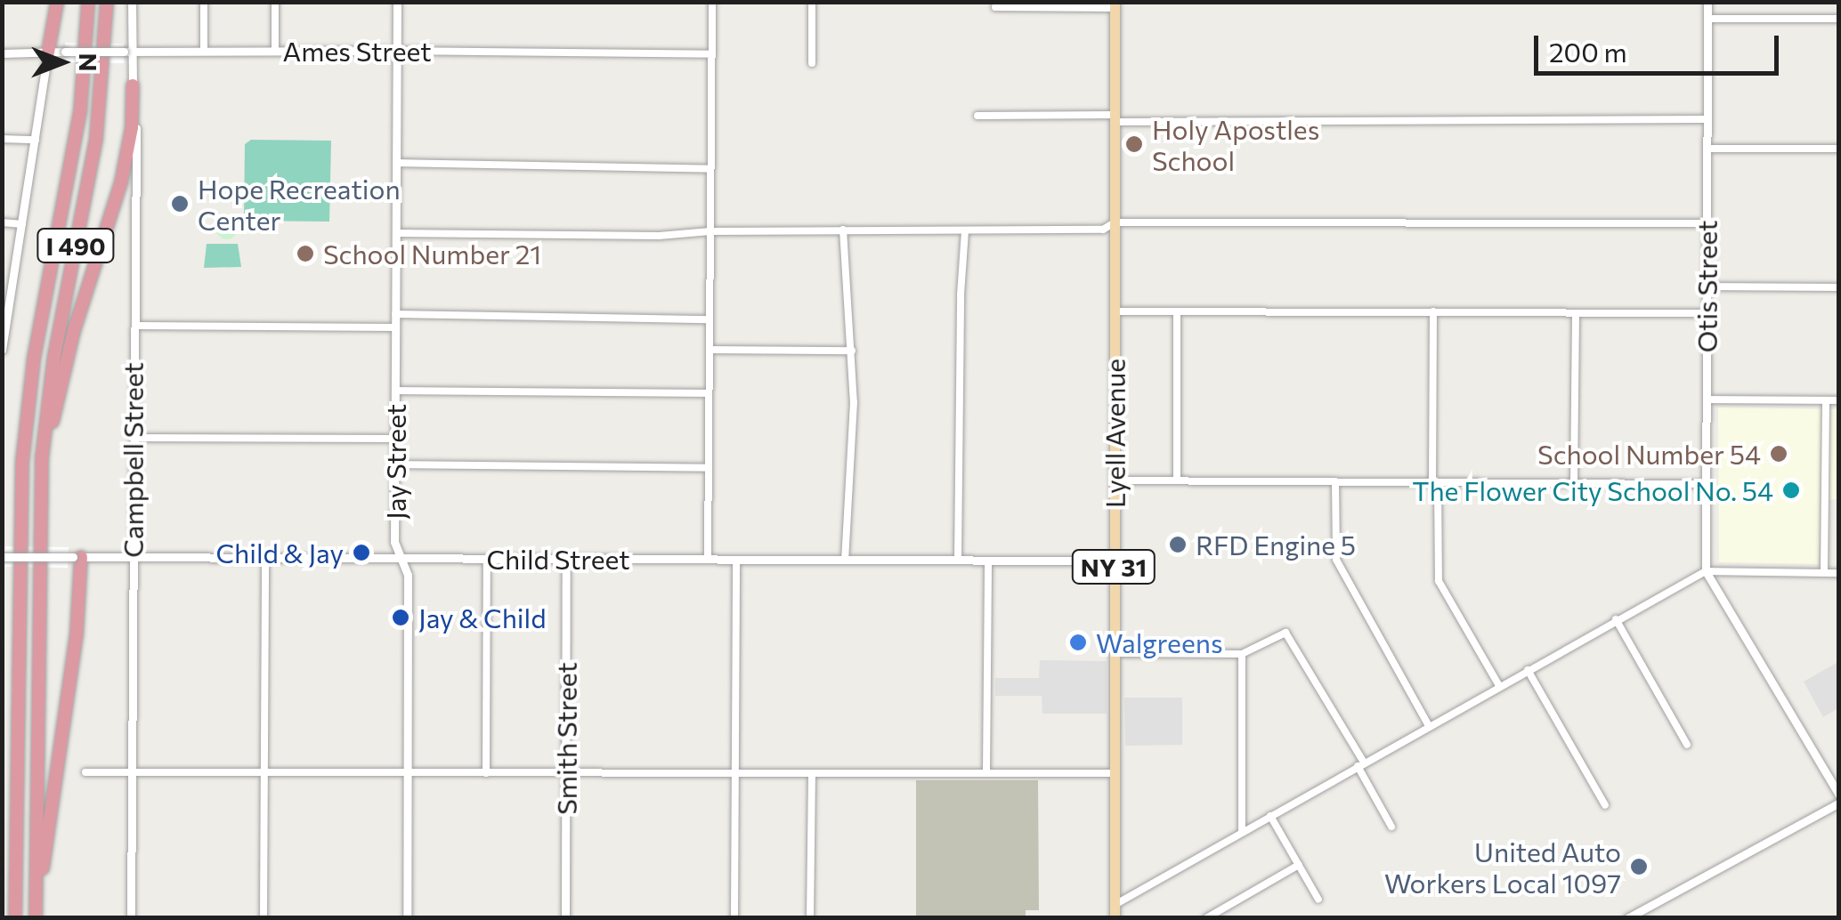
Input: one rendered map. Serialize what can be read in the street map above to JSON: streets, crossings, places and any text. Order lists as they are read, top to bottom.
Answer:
{
  "streets": {
    "highway": ["I 490"],
    "main road": ["Lyell Avenue", "NY 31"],
    "street": [
      "Ames Street",
      "Otis Street",
      "Campbell Street",
      "Jay Street",
      "Child Street",
      "Smith Street"
    ]
  },
  "crossings": [
    ["Ames Street", "Campbell Street"],
    ["Ames Street", "Jay Street"],
    ["Lyell Avenue", "Child Street"],
    ["Campbell Street", "Child Street"],
    ["Jay Street", "Child Street"],
    ["Child Street", "Smith Street"]
  ],
  "places": [
    "Holy Apostles School",
    "Hope Recreation Center",
    "School Number 21",
    "School Number 54",
    "The Flower City School No. 54",
    "RFD Engine 5",
    "Child & Jay",
    "Jay & Child",
    "Walgreens",
    "United Auto Workers Local 1097"
  ],
  "scale_bar": "200 m",
  "north": "right"
}
